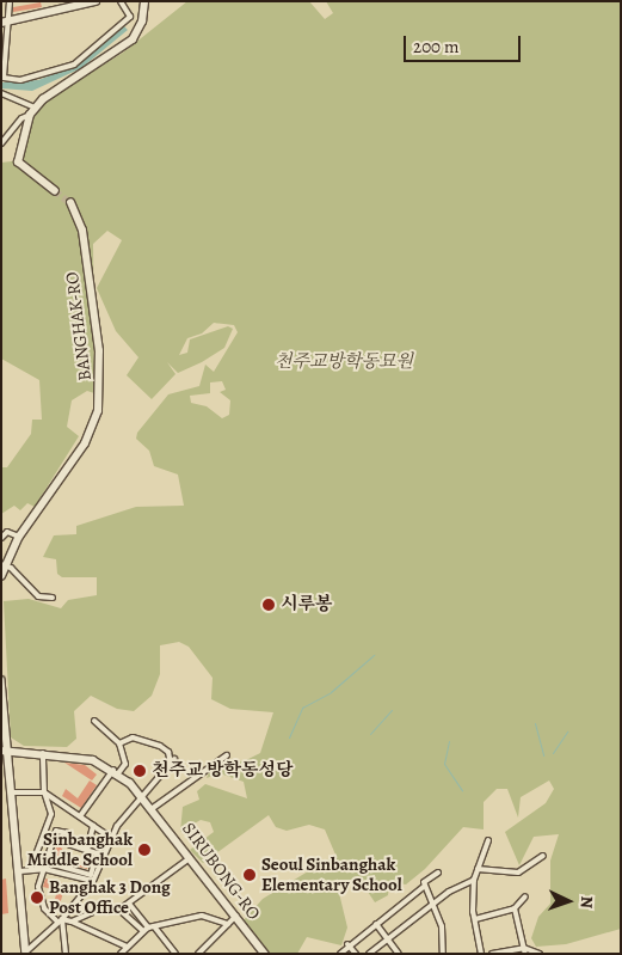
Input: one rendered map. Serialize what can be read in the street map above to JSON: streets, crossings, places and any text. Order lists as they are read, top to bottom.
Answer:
{
  "streets": {
    "main road": ["BANGHAK-RO", "SIRUBONG-RO"]
  },
  "parks": ["천주교방학동묘원"],
  "places": [
    "시루봉",
    "천주교 방학동성당",
    "Sinbanghak Middle School",
    "Seoul Sinbanghak Elementary School",
    "Banghak 3 Dong Post Office"
  ],
  "scale_bar": "200 m",
  "north": "right"
}
